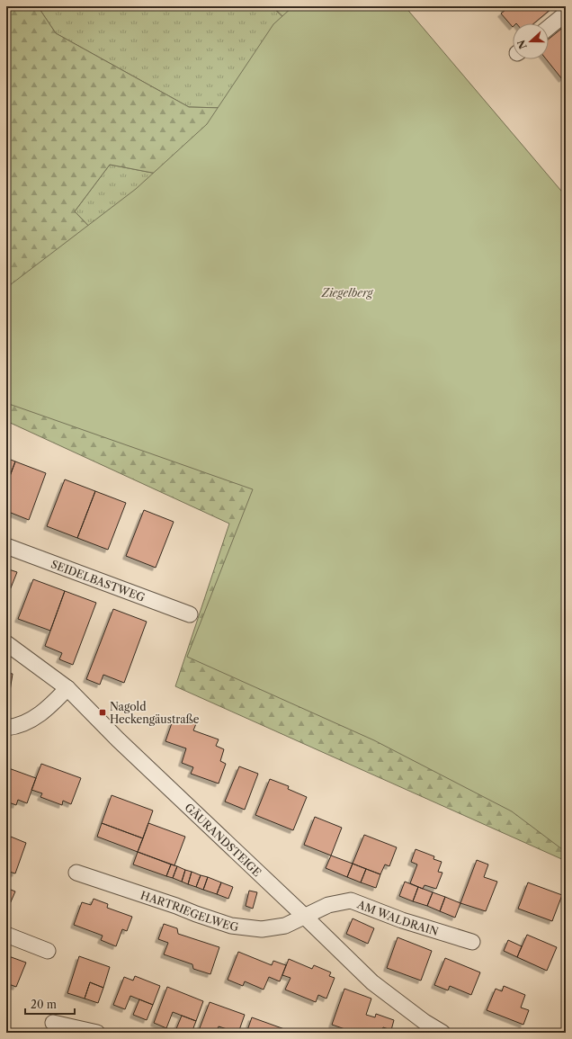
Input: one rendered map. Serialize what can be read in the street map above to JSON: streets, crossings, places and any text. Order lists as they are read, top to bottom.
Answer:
{
  "streets": {
    "street": [
      "SEIDELBASTWEG",
      "GÄURANDSTEIGE",
      "HARTRIEGELWEG",
      "AM WALDRAIN"
    ]
  },
  "crossings": [
    ["GÄURANDSTEIGE", "HARTRIEGELWEG"],
    ["GÄURANDSTEIGE", "AM WALDRAIN"],
    ["HARTRIEGELWEG", "AM WALDRAIN"]
  ],
  "parks": ["Ziegelberg"],
  "places": {
    "transit": ["Nagold Heckengäustraße"]
  },
  "scale_bar": "20 m",
  "north": "left"
}
